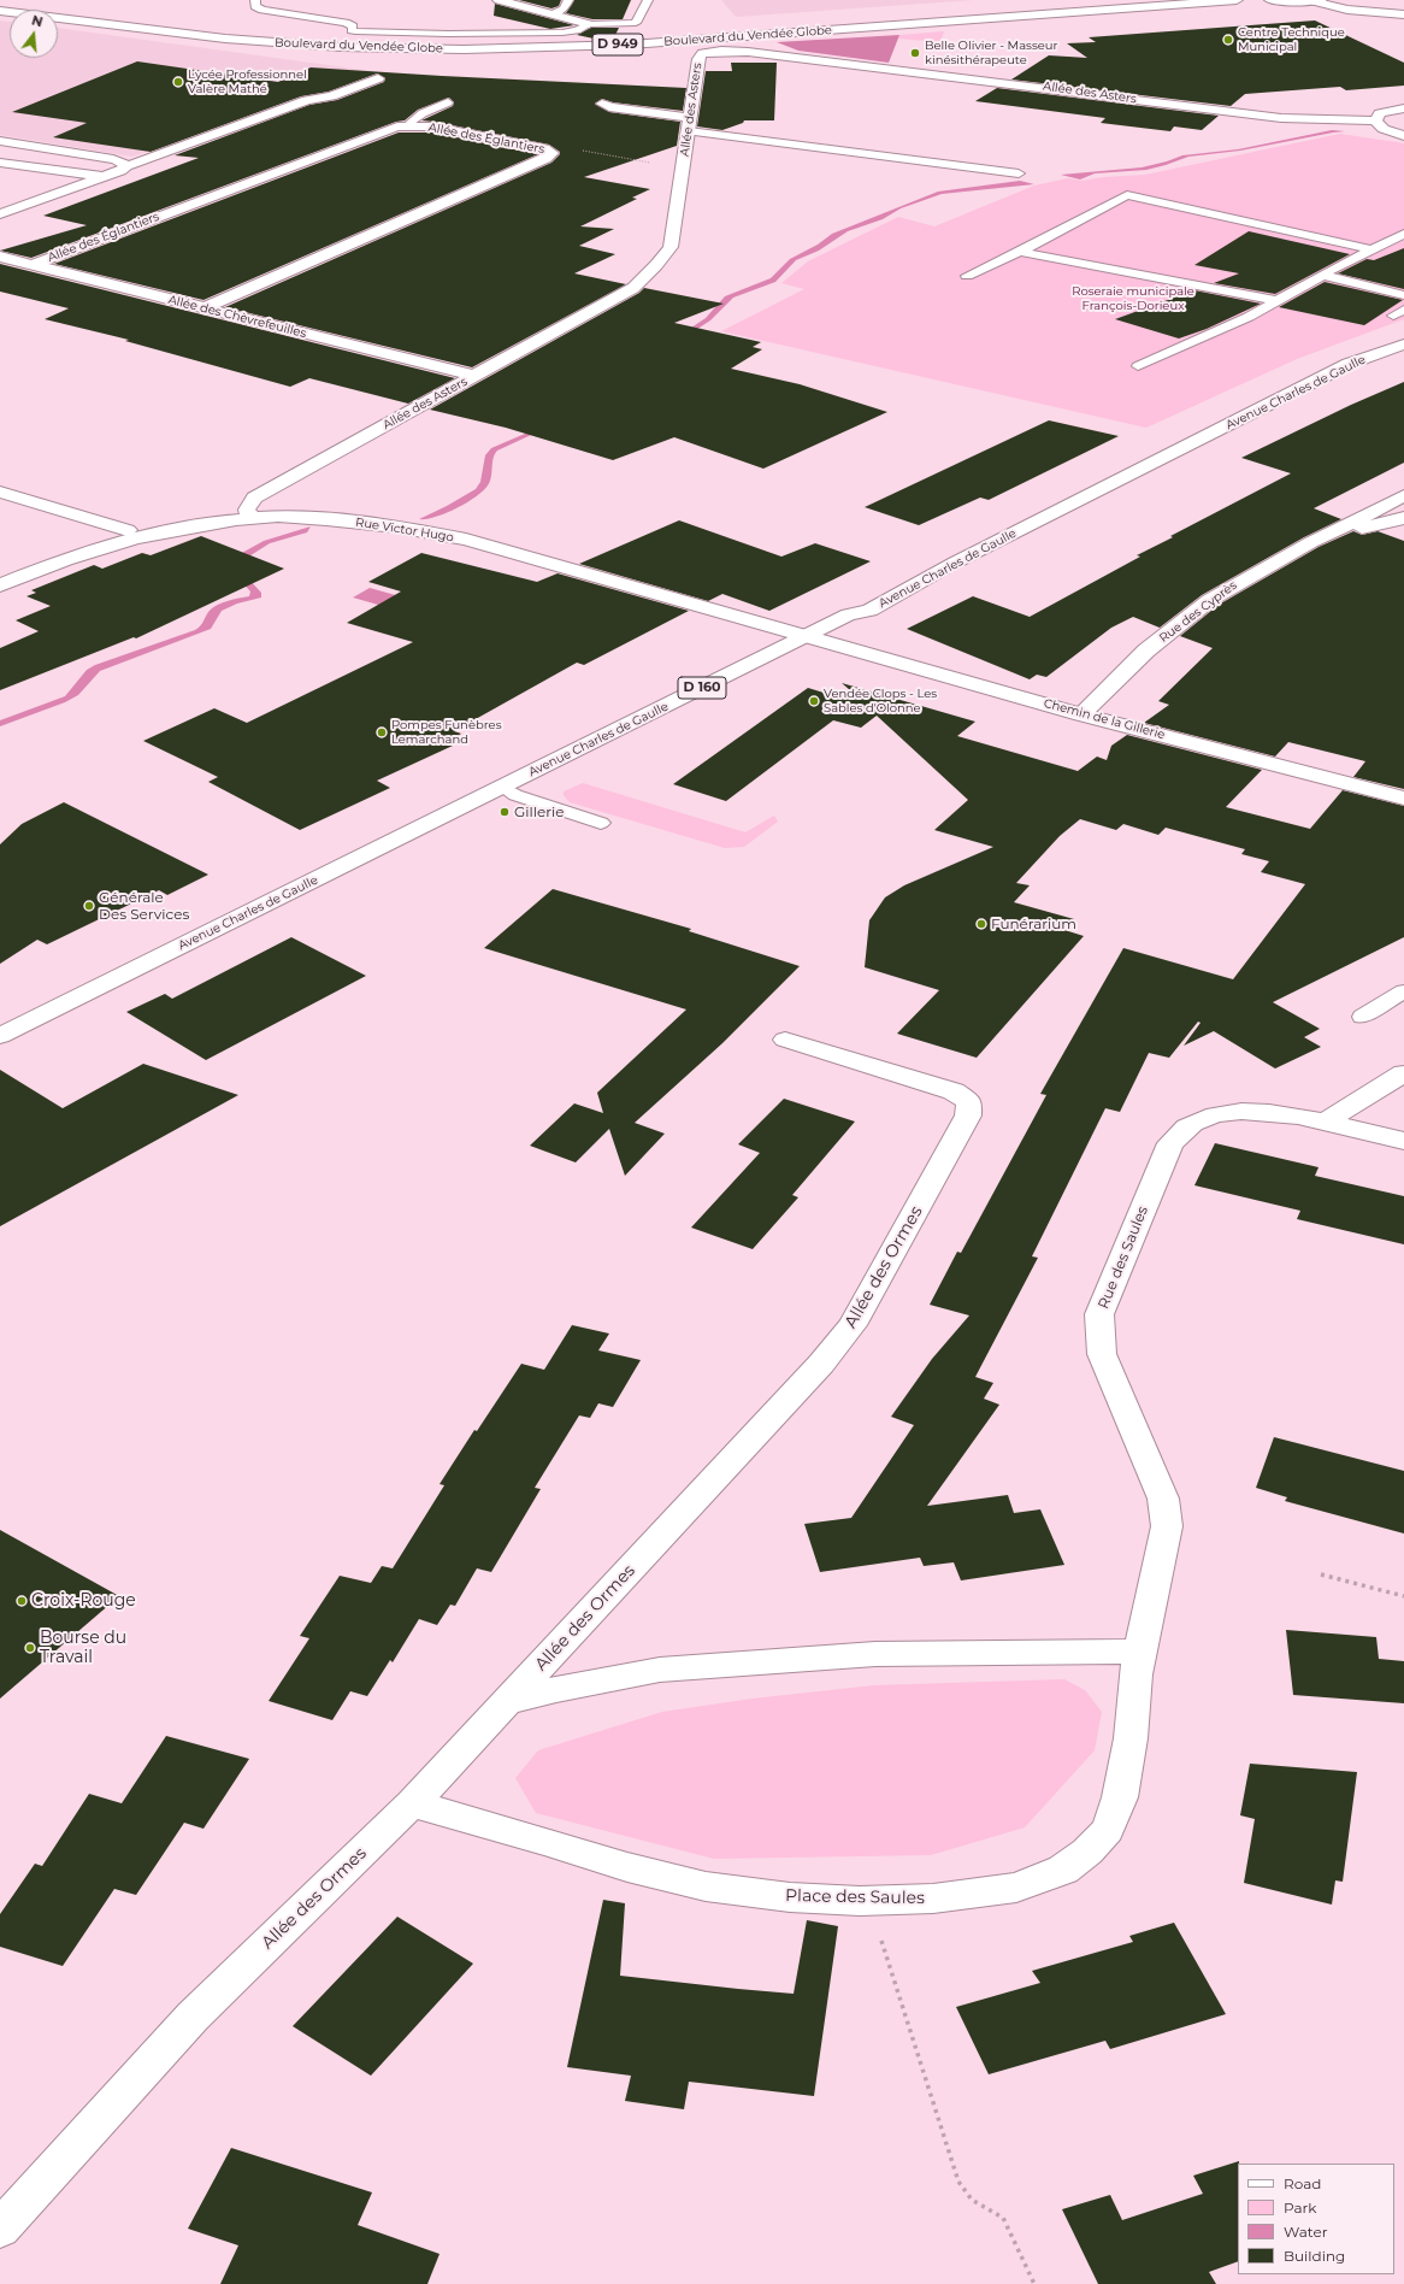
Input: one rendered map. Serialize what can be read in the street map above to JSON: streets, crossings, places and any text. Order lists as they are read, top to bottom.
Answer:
{
  "streets": {
    "street": [
      "Boulevard du Vendée Globe",
      "D 949",
      "Allée des Asters",
      "Allée des Églantiers",
      "Allée des Chèvrefeuilles",
      "Avenue Charles de Gaulle",
      "Rue Victor Hugo",
      "Rue des Cyprès",
      "D 160",
      "Chemin de la Gillerie",
      "Rue des Saules",
      "Allée des Ormes",
      "Place des Saules"
    ]
  },
  "crossings": [
    ["Allée des Asters", "Allée des Chèvrefeuilles"],
    ["Allée des Asters", "Rue Victor Hugo"],
    ["Allée des Églantiers", "Allée des Chèvrefeuilles"],
    ["Avenue Charles de Gaulle", "Rue Victor Hugo"],
    ["Avenue Charles de Gaulle", "Chemin de la Gillerie"],
    ["Rue Victor Hugo", "Chemin de la Gillerie"],
    ["Rue des Cyprès", "Chemin de la Gillerie"],
    ["Rue des Saules", "Place des Saules"],
    ["Allée des Ormes", "Place des Saules"]
  ],
  "parks": ["Roseraie municipale François-Dorieux"],
  "places": [
    "Centre Technique Municipal",
    "Belle Olivier - Masseur kinésithérapeute",
    "Lycée Professionnel Valère Mathé",
    "Vendée Clops - Les Sables d'Olonne",
    "Pompes Funèbres Lemarchand",
    "Gillerie",
    "Générale Des Services",
    "Funérarium",
    "Croix-Rouge",
    "Bourse du Travail"
  ],
  "legend": [
    "Road",
    "Park",
    "Water",
    "Building"
  ],
  "north": "top"
}
